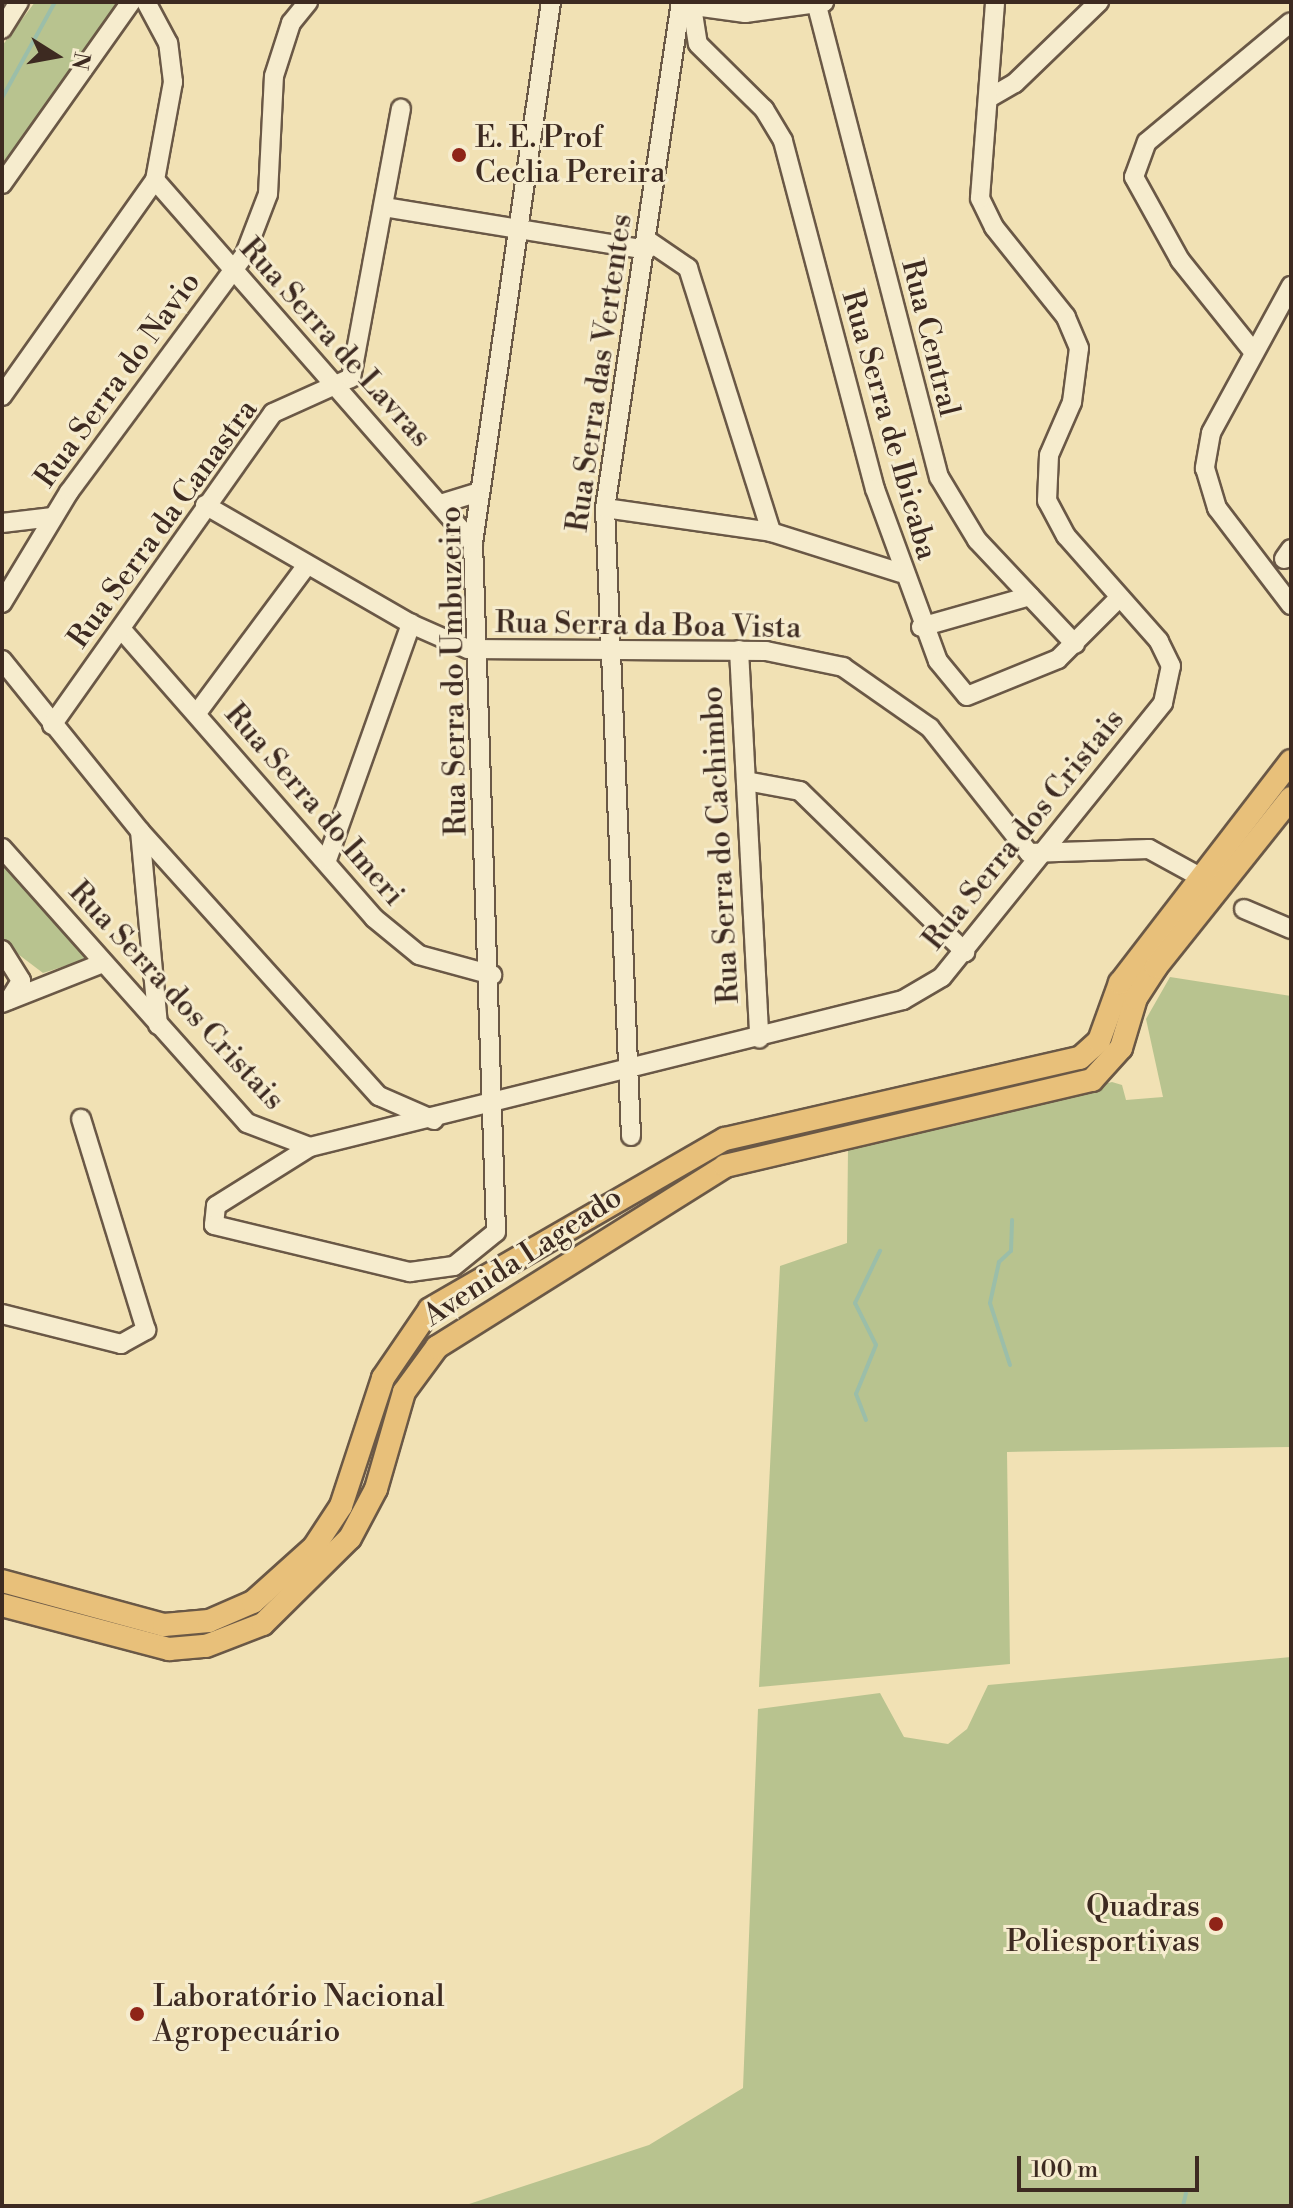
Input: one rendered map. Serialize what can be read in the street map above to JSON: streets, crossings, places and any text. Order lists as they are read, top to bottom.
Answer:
{
  "streets": {
    "main road": ["Avenida Lageado"],
    "street": [
      "Rua Central",
      "Rua Serra de Lavras",
      "Rua Serra das Vertentes",
      "Rua Serra do Navio",
      "Rua Serra de Ibicaba",
      "Rua Serra da Canastra",
      "Rua Serra da Boa Vista",
      "Rua Serra do Umbuzeiro",
      "Rua Serra do Imeri",
      "Rua Serra dos Cristais",
      "Rua Serra do Cachimbo"
    ]
  },
  "crossings": [
    ["Rua Central", "Rua Serra de Ibicaba"],
    ["Rua Serra de Lavras", "Rua Serra do Navio"],
    ["Rua Serra de Lavras", "Rua Serra da Canastra"],
    ["Rua Serra de Lavras", "Rua Serra do Umbuzeiro"],
    ["Rua Serra das Vertentes", "Rua Serra de Ibicaba"],
    ["Rua Serra das Vertentes", "Rua Serra da Boa Vista"],
    ["Rua Serra das Vertentes", "Rua Serra dos Cristais"],
    ["Rua Serra de Ibicaba", "Rua Serra dos Cristais"],
    ["Rua Serra da Canastra", "Rua Serra da Boa Vista"],
    ["Rua Serra da Canastra", "Rua Serra do Imeri"],
    ["Rua Serra da Boa Vista", "Rua Serra do Umbuzeiro"],
    ["Rua Serra da Boa Vista", "Rua Serra dos Cristais"],
    ["Rua Serra da Boa Vista", "Rua Serra do Cachimbo"],
    ["Rua Serra do Umbuzeiro", "Rua Serra do Imeri"],
    ["Rua Serra do Umbuzeiro", "Rua Serra dos Cristais"],
    ["Rua Serra dos Cristais", "Rua Serra do Cachimbo"]
  ],
  "places": ["E. E. Prof Ceclia Pereira", "Quadras Poliesportivas", "Laboratório Nacional Agropecuário"],
  "scale_bar": "100 m",
  "north": "right"
}
